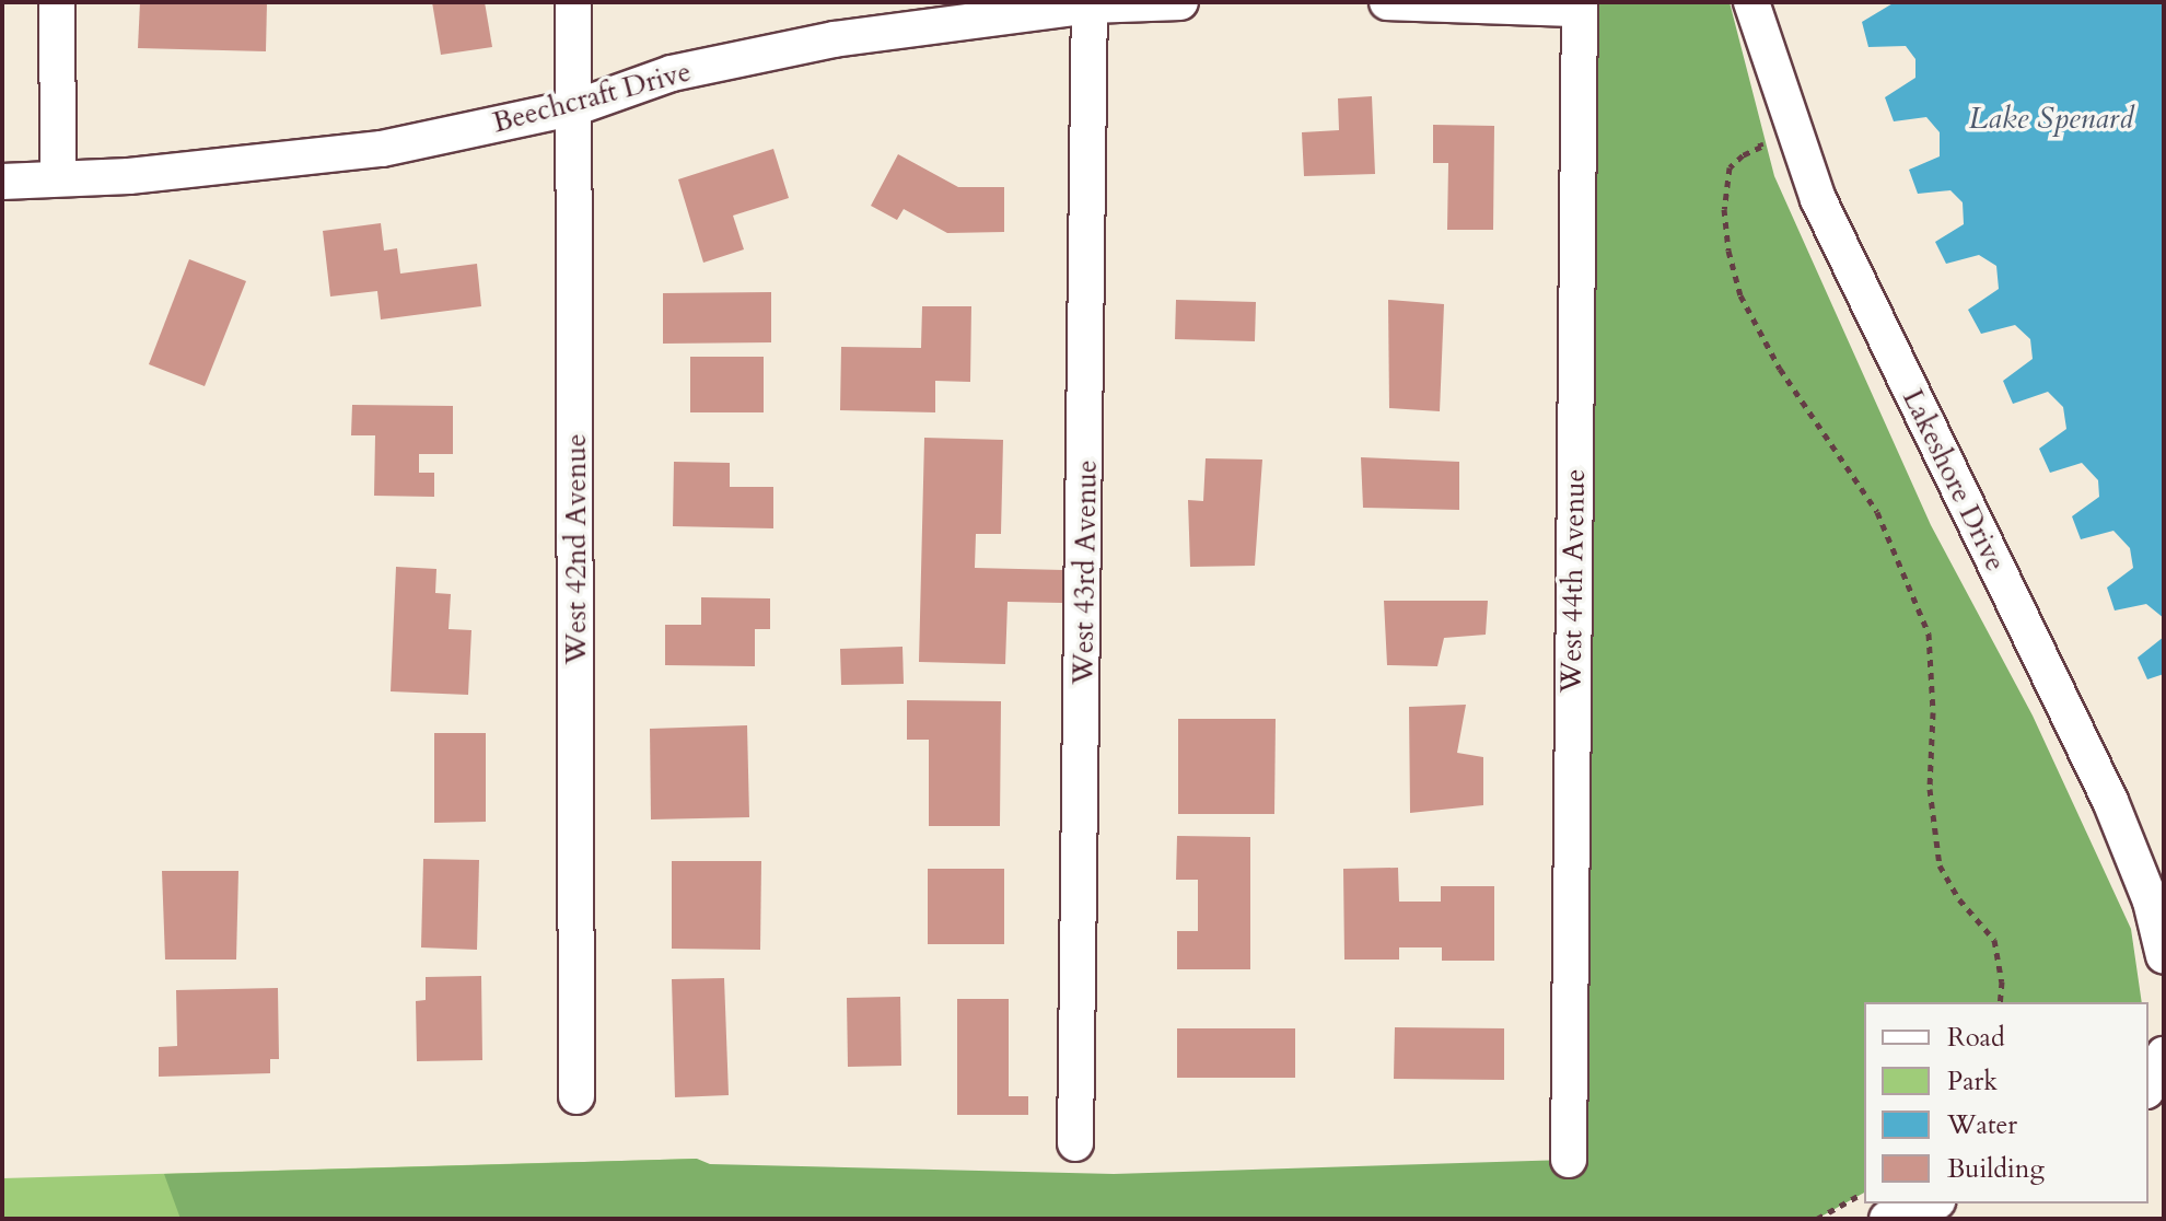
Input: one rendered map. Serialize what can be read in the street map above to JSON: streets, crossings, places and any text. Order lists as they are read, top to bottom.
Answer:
{
  "streets": {
    "street": [
      "Beechcraft Drive",
      "Lakeshore Drive",
      "West 42nd Avenue",
      "West 43rd Avenue",
      "West 44th Avenue"
    ]
  },
  "crossings": [
    ["Beechcraft Drive", "West 42nd Avenue"],
    ["Beechcraft Drive", "West 43rd Avenue"]
  ],
  "water": ["Lake Spenard"],
  "legend": [
    "Road",
    "Park",
    "Water",
    "Building"
  ]
}
